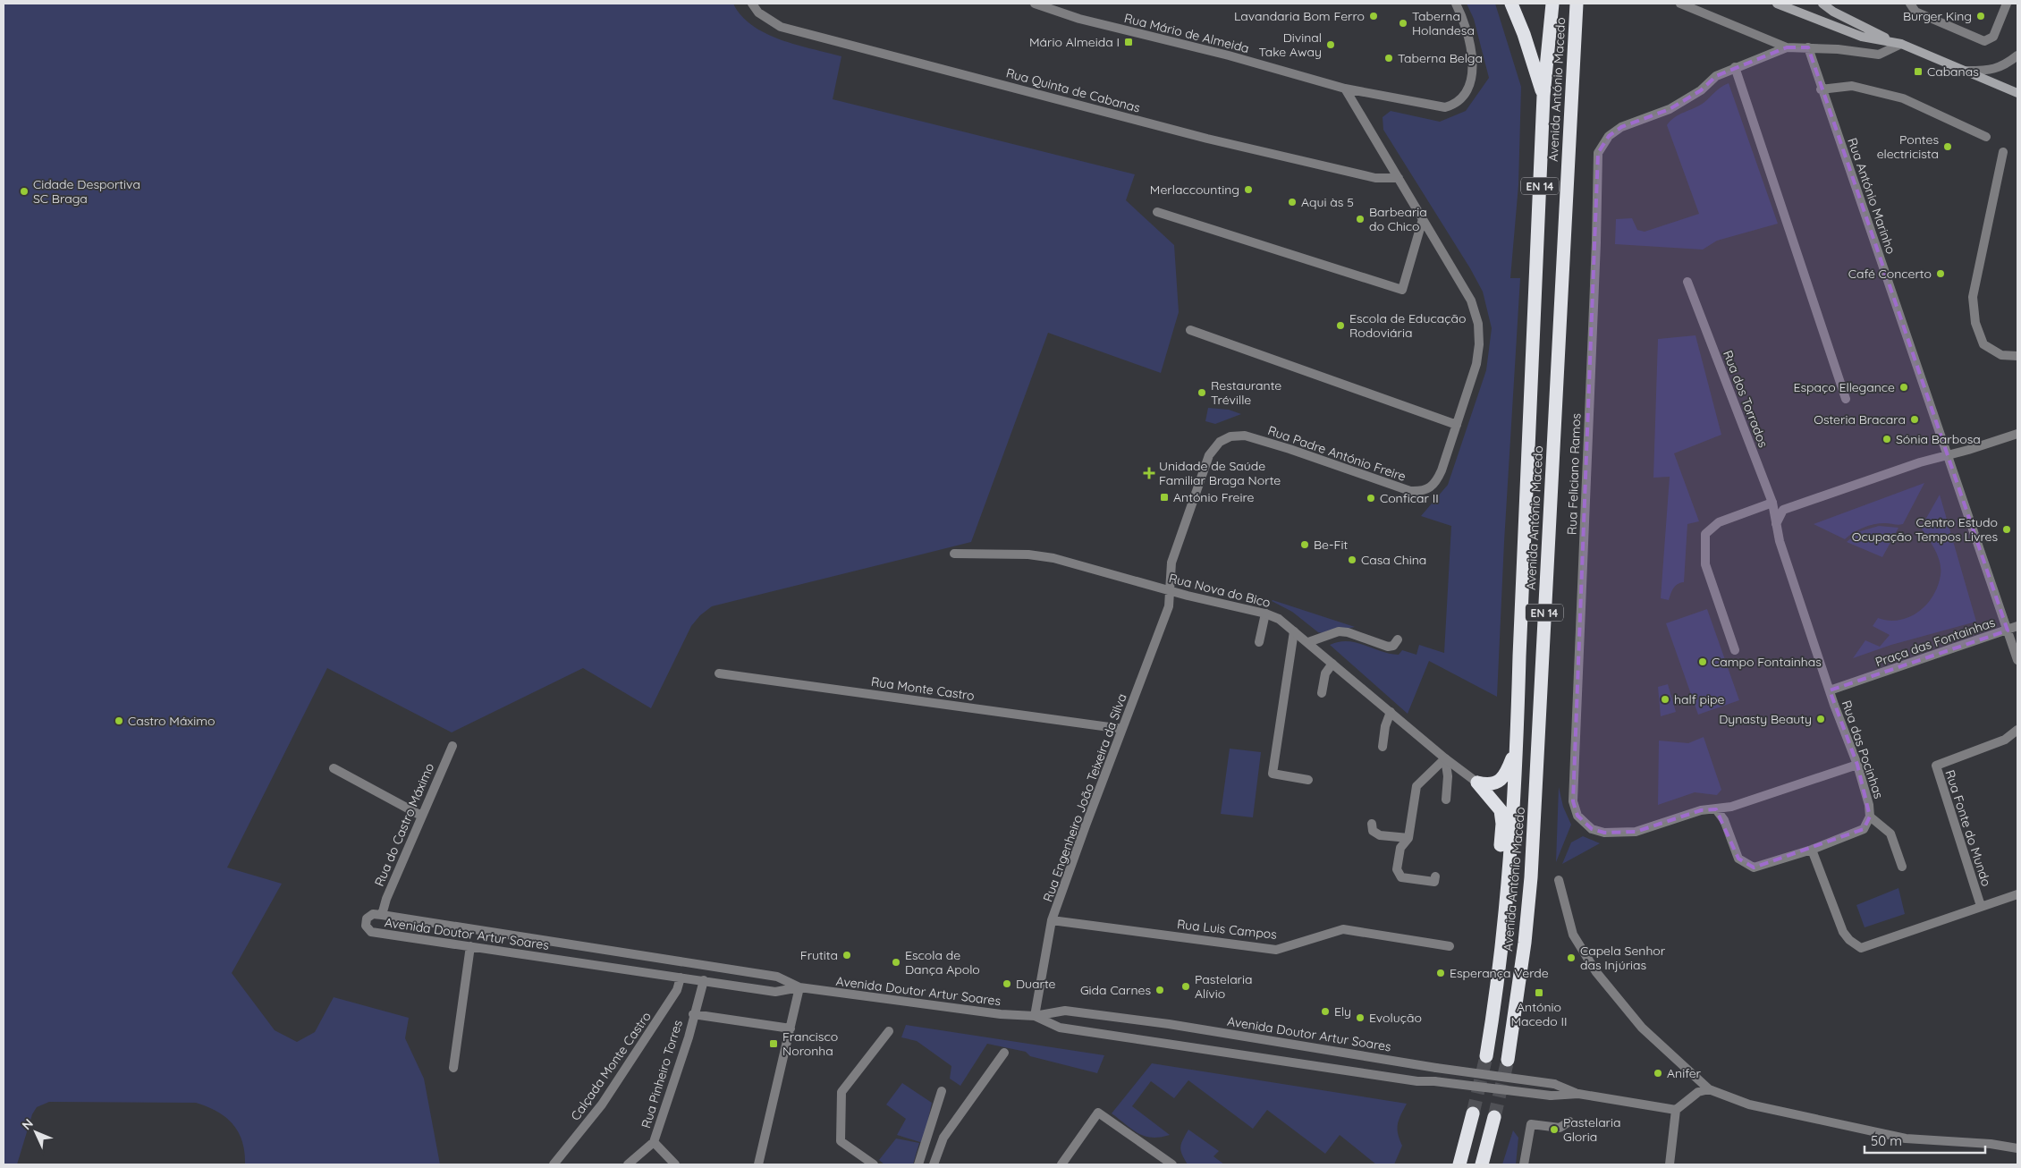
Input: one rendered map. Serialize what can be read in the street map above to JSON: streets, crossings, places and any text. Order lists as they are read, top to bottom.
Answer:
{
  "streets": {
    "highway": ["Avenida António Macedo", "EN 14"],
    "street": [
      "Rua Mário de Almeida",
      "Rua Quinta de Cabanas",
      "Rua António Marinho",
      "Rua dos Torrados",
      "Rua Padre António Freire",
      "Rua Feliciano Ramos",
      "Rua Nova do Bico",
      "Praça das Fontainhas",
      "Rua Monte Castro",
      "Rua das Pocinhas",
      "Rua Engenheiro João Teixeira da Silva",
      "Rua do Castro Máximo",
      "Rua Fonte do Mundo",
      "Rua Luis Campos",
      "Avenida Doutor Artur Soares",
      "Calçada Monte Castro",
      "Rua Pinheiro Torres"
    ]
  },
  "crossings": [
    ["Rua Mário de Almeida", "Rua Padre António Freire"],
    ["Rua Quinta de Cabanas", "Rua Padre António Freire"],
    ["Rua António Marinho", "Praça das Fontainhas"],
    ["Rua Padre António Freire", "Rua Nova do Bico"],
    ["Rua Padre António Freire", "Rua Engenheiro João Teixeira da Silva"],
    ["Rua Feliciano Ramos", "Rua das Pocinhas"],
    ["Rua Nova do Bico", "Rua Engenheiro João Teixeira da Silva"],
    ["Praça das Fontainhas", "Rua das Pocinhas"],
    ["Rua Monte Castro", "Rua Engenheiro João Teixeira da Silva"],
    ["Rua das Pocinhas", "Rua Fonte do Mundo"],
    ["Rua Engenheiro João Teixeira da Silva", "Rua Luis Campos"],
    ["Rua Engenheiro João Teixeira da Silva", "Avenida Doutor Artur Soares"],
    ["Rua do Castro Máximo", "Avenida Doutor Artur Soares"],
    ["Avenida Doutor Artur Soares", "Calçada Monte Castro"],
    ["Avenida Doutor Artur Soares", "Rua Pinheiro Torres"]
  ],
  "places": {
    "other": [
      "Lavandaria Bom Ferro",
      "Burger King",
      "Taberna Holandesa",
      "Divinal Take Away",
      "Taberna Belga",
      "Pontes electricista",
      "Merlaccounting",
      "Cidade Desportiva SC Braga",
      "Aqui às 5",
      "Barbearia do Chico",
      "Café Concerto",
      "Escola de Educação Rodoviária",
      "Espaço Ellegance",
      "Restaurante Tréville",
      "Osteria Bracara",
      "Sónia Barbosa",
      "Conficar II",
      "Centro Estudo Ocupação Tempos Livres",
      "Be-Fit",
      "Casa China",
      "Campo Fontainhas",
      "half pipe",
      "Dynasty Beauty",
      "Castro Máximo",
      "Frutita",
      "Capela Senhor das Injúrias",
      "Escola de Dança Apolo",
      "Esperança Verde",
      "Duarte",
      "Pastelaria Alívio",
      "Gida Carnes",
      "Ely",
      "Evolução",
      "Anifer",
      "Pastelaria Gloria"
    ],
    "transit": [
      "Mário Almeida I",
      "Cabanas",
      "António Freire",
      "António Macedo II",
      "Francisco Noronha"
    ],
    "health": ["Unidade de Saúde Familiar Braga Norte"]
  },
  "scale_bar": "50 m",
  "north": "top left"
}
